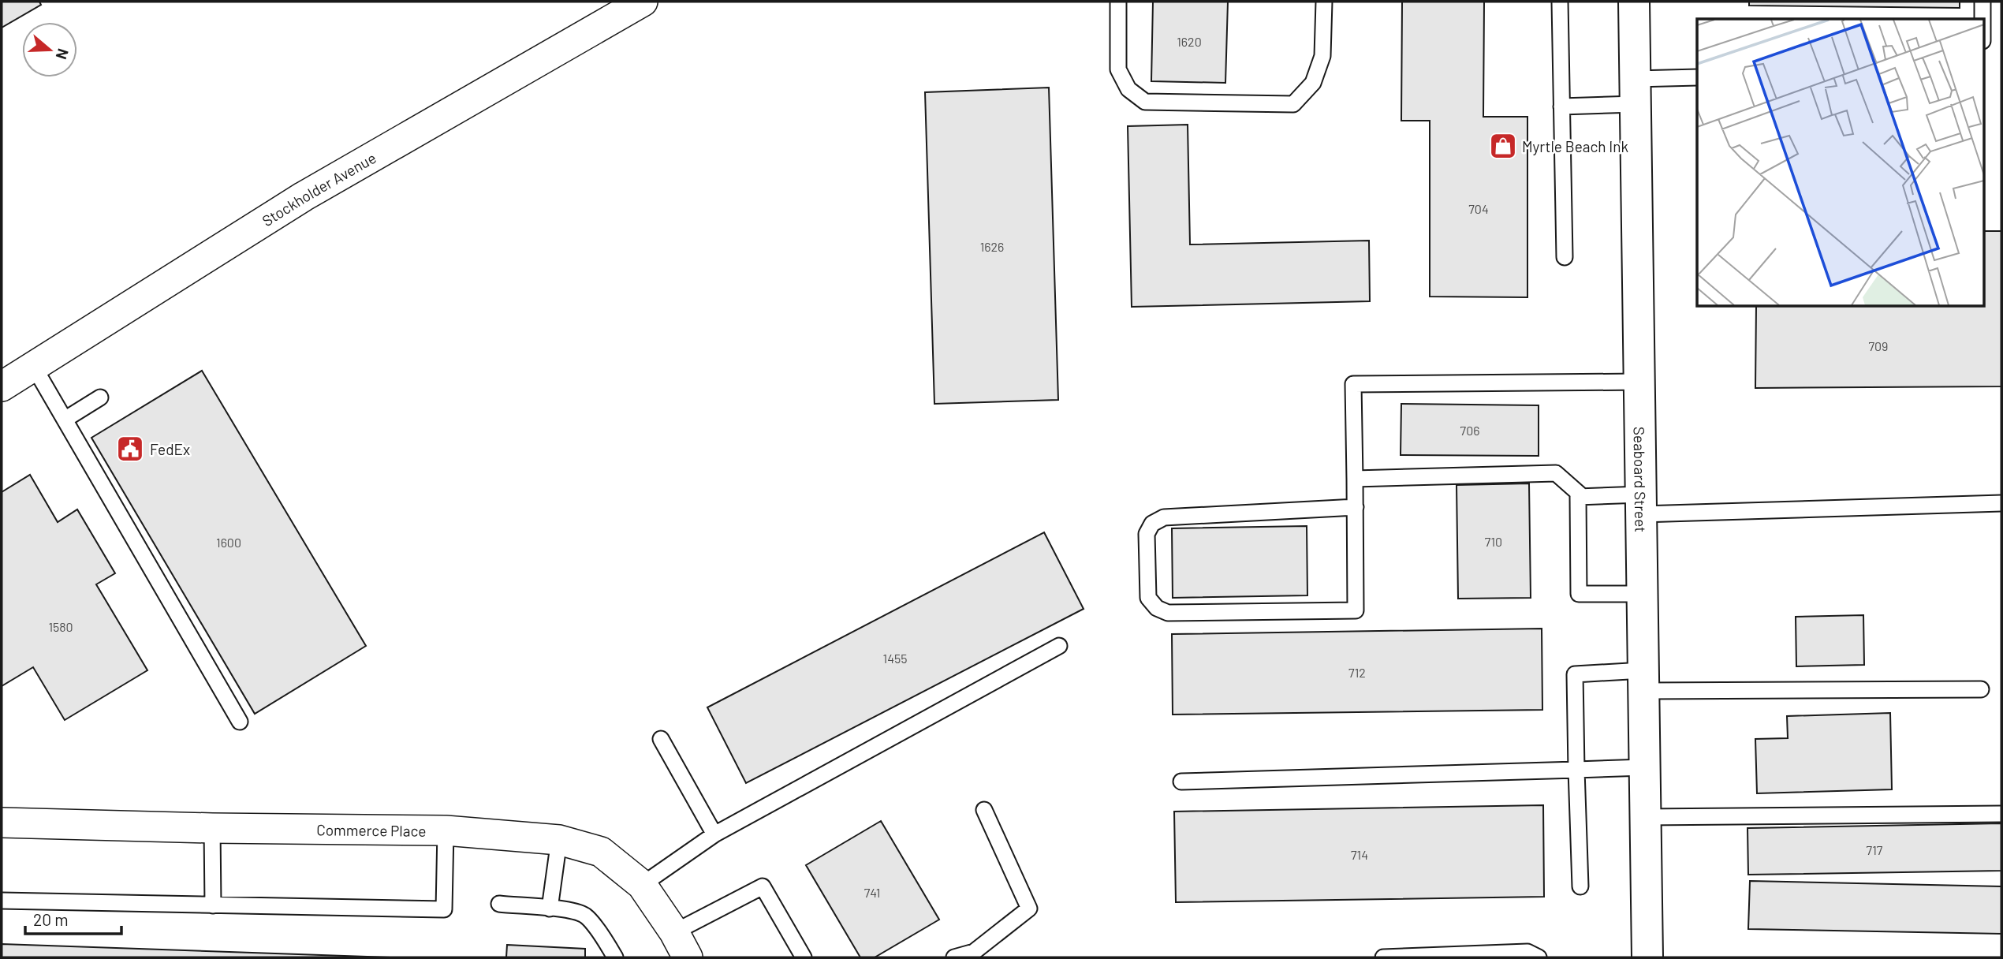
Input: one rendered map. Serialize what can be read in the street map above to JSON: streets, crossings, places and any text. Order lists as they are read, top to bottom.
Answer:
{
  "streets": {
    "street": ["Stockholder Avenue", "Seaboard Street", "Commerce Place"]
  },
  "places": {
    "shop": ["Myrtle Beach Ink"],
    "public building": ["FedEx"]
  },
  "house_numbers": [
    "1620",
    "704",
    "1626",
    "709",
    "706",
    "710",
    "1600",
    "1580",
    "1455",
    "712",
    "717",
    "714",
    "741"
  ],
  "scale_bar": "20 m",
  "north": "right"
}
